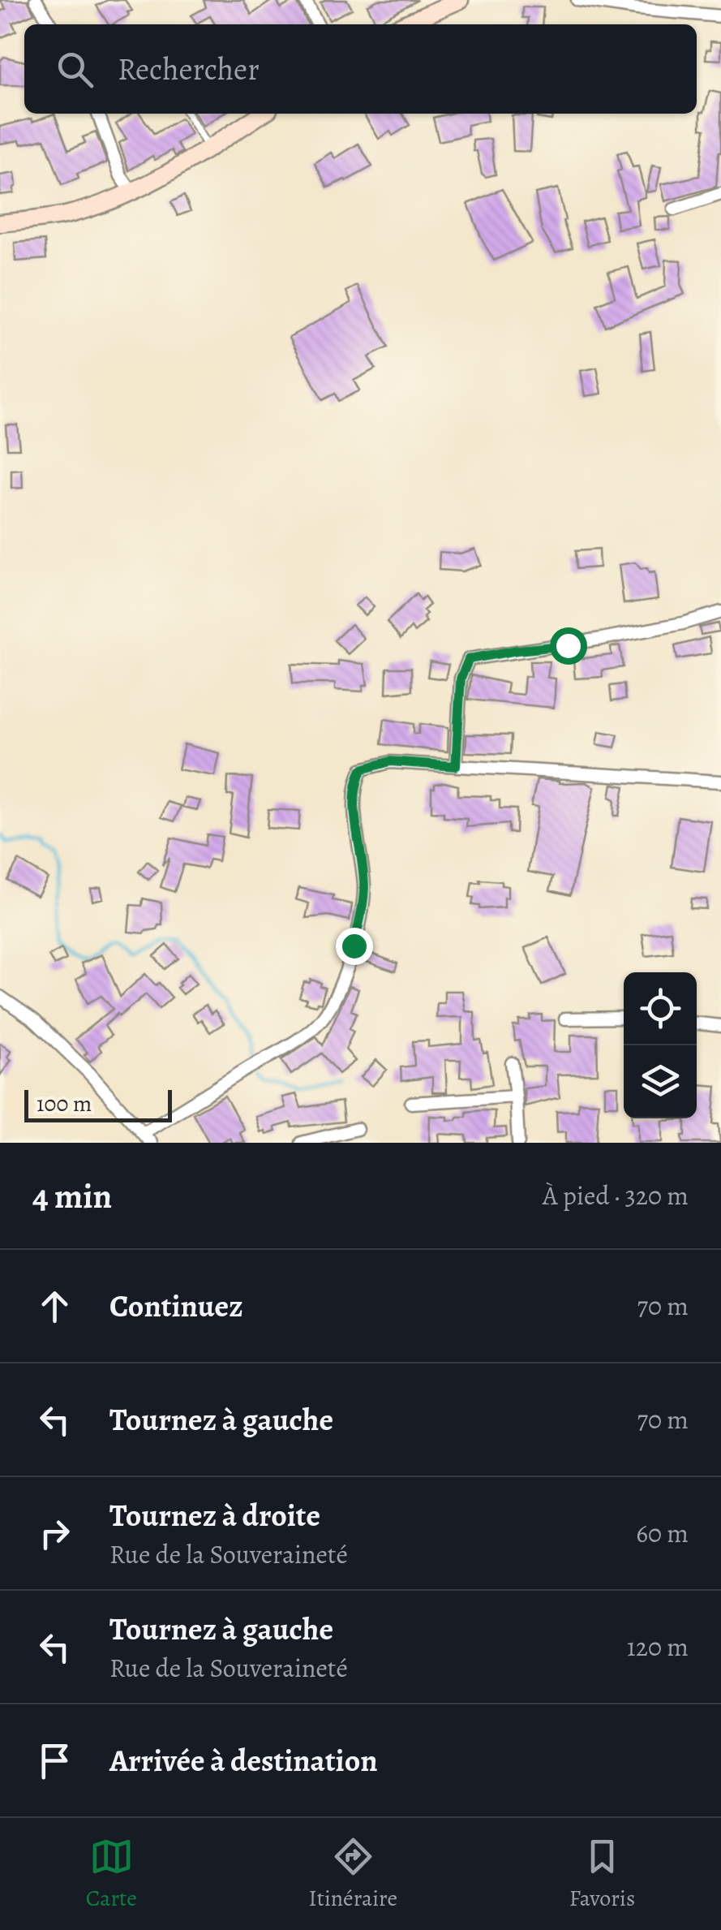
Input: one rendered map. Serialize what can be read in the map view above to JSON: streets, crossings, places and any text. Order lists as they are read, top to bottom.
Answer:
{
  "scale_bar": "100 m",
  "page": {
    "search": "Rechercher",
    "scale": "100 m",
    "heading": ["4 min", "À pied · 320 m"],
    "list": [
      ["Continuez", "70 m"],
      ["Tournez à gauche", "70 m"],
      ["Tournez à droite", "Rue de la Souveraineté", "60 m"],
      ["Tournez à gauche", "Rue de la Souveraineté", "120 m"],
      "Arrivée à destination"
    ],
    "nav": ["Carte", "Itinéraire", "Favoris"]
  }
}
